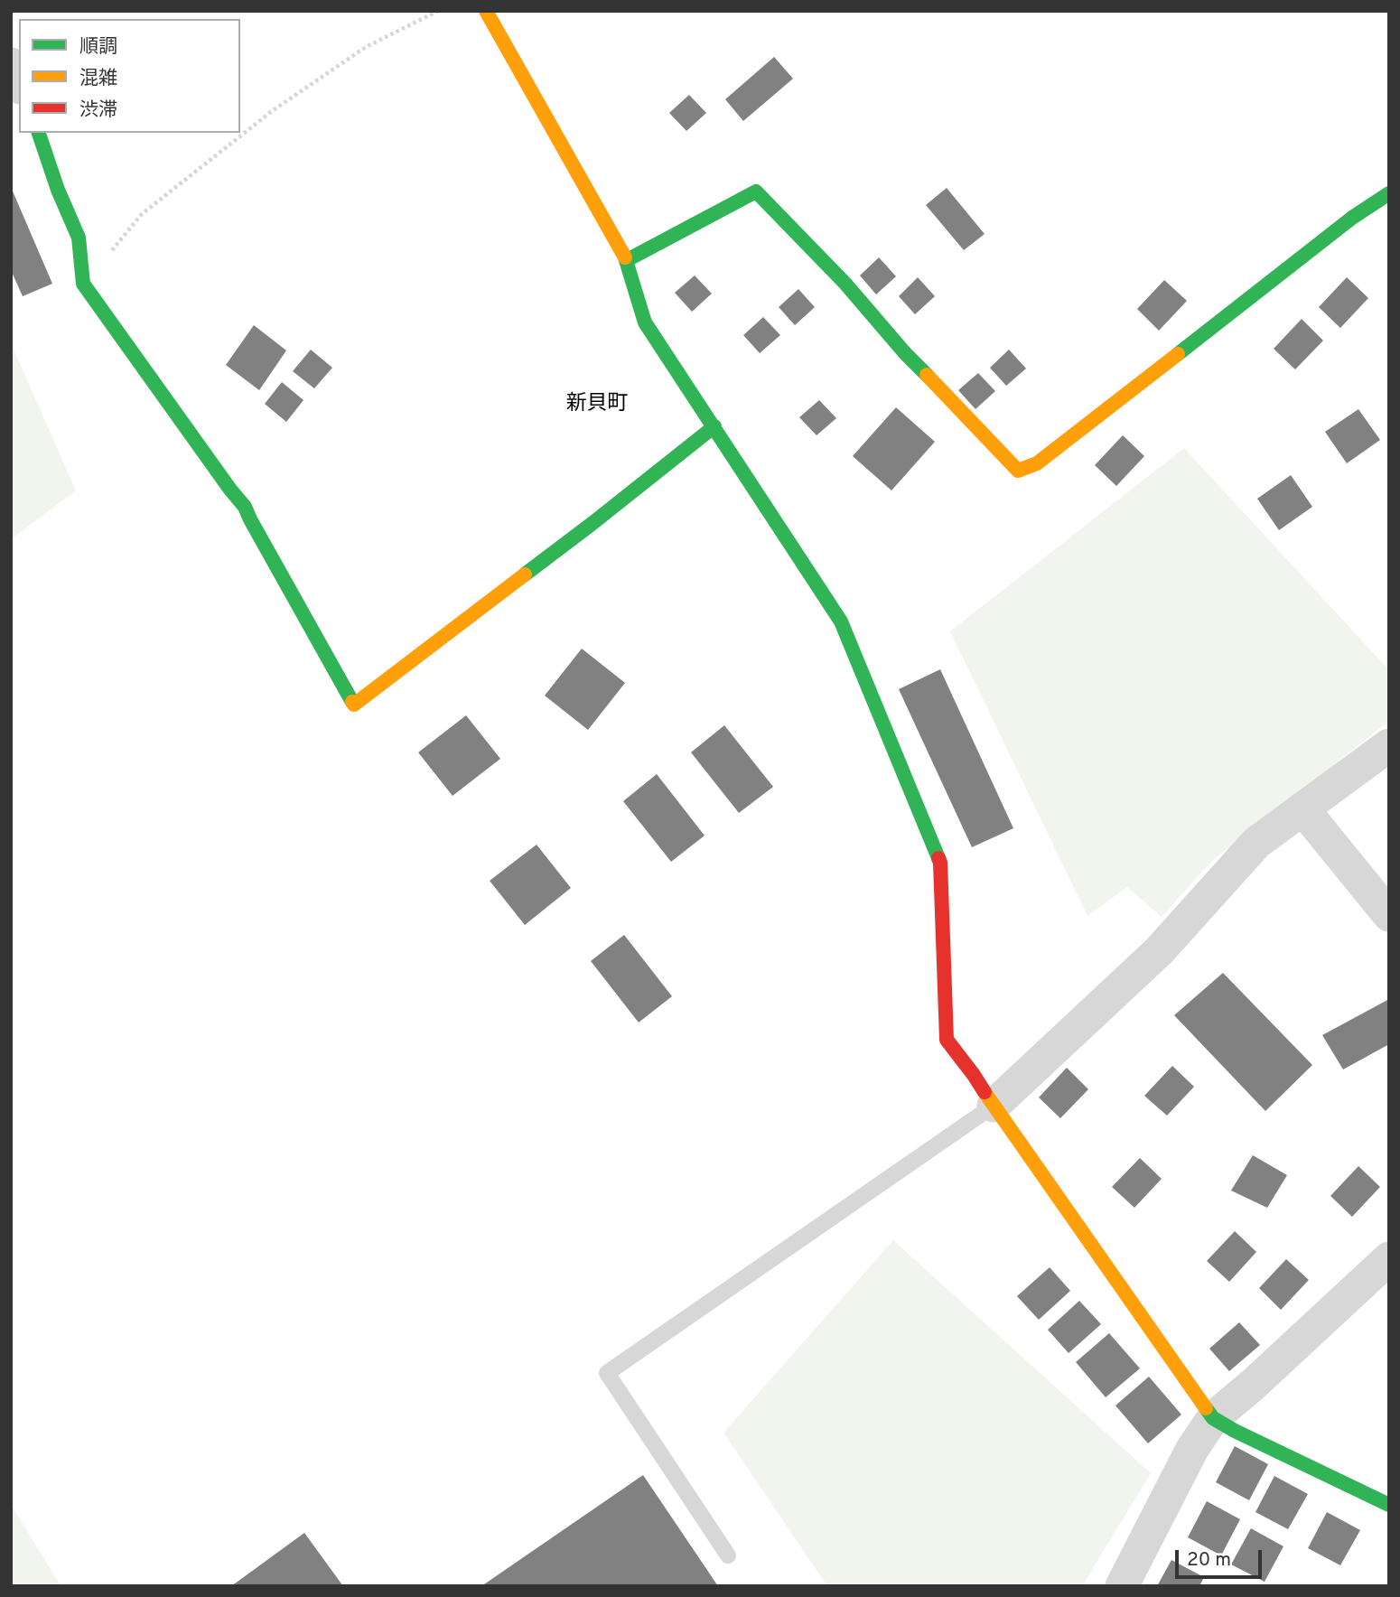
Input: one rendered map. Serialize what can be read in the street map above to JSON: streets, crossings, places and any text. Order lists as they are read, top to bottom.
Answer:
{
  "districts": ["新貝町"],
  "legend": ["順調", "混雑", "渋滞"],
  "scale_bar": "20 m"
}
